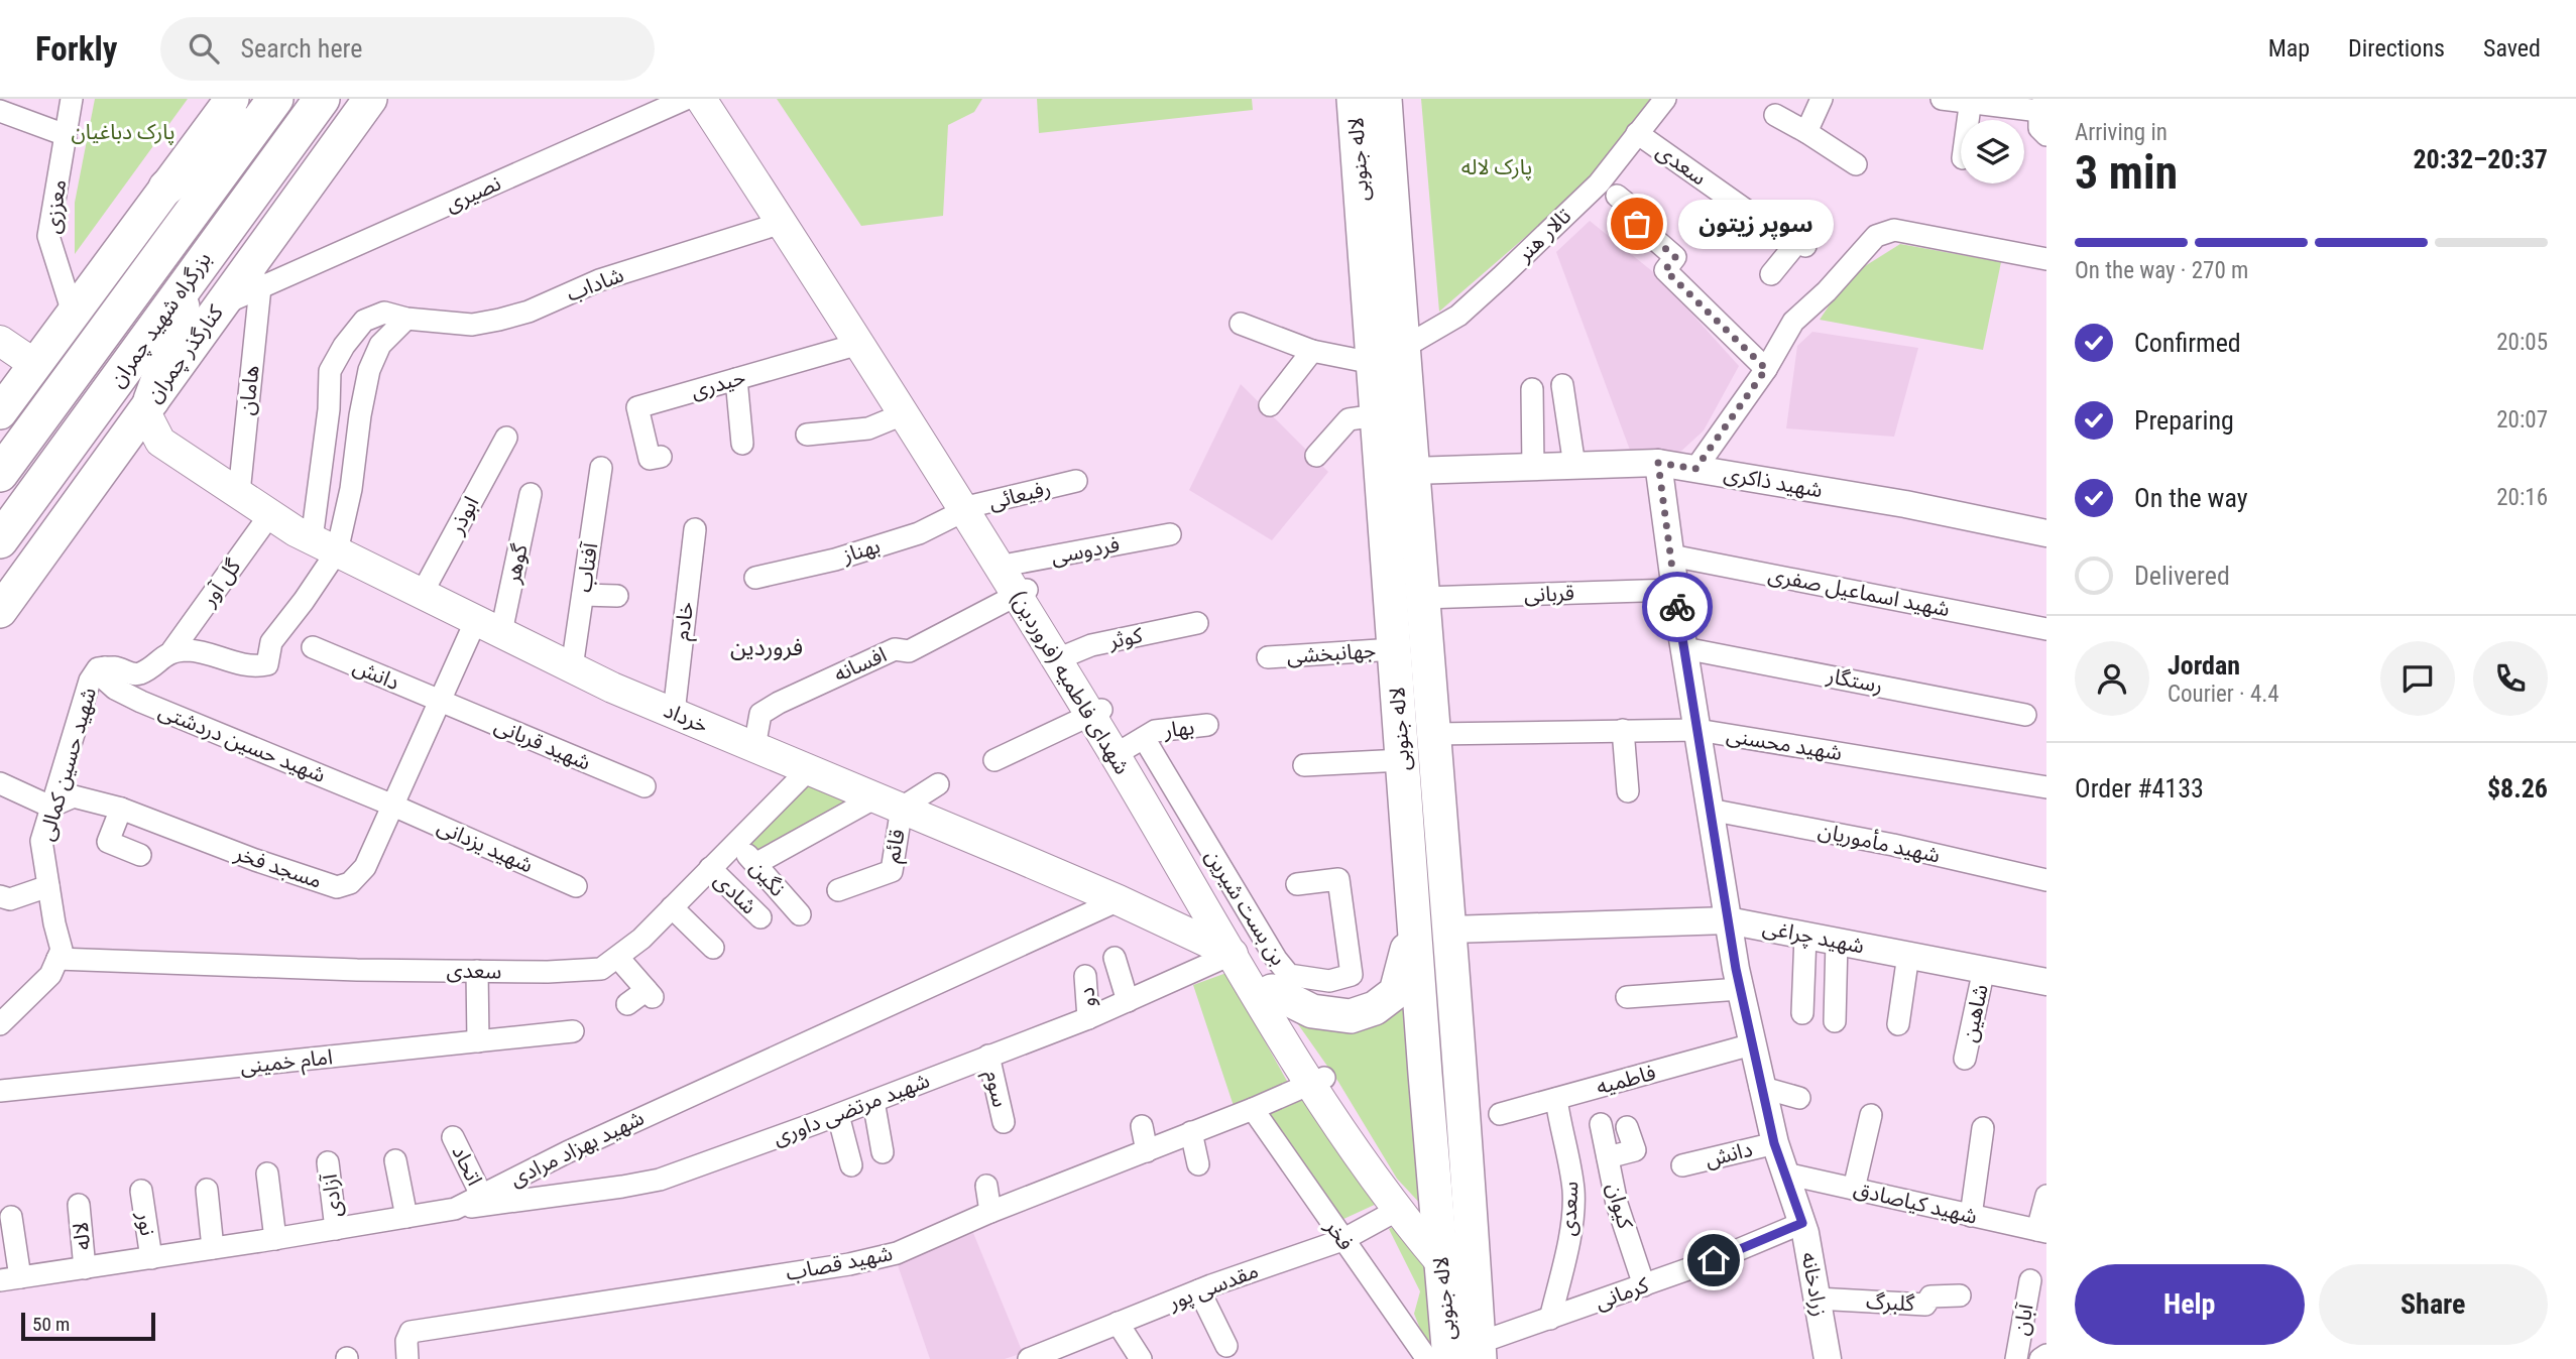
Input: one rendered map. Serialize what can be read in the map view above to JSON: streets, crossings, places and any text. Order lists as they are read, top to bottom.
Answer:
{
  "streets": {
    "highway": ["بزرگراه شهید چمران"],
    "main road": [
      "لاله جنوبی",
      "کنارگذر چمران",
      "شهدای فاطمیه (فروردین)",
      "خرداد"
    ],
    "street": [
      "سعدی",
      "نصیری",
      "معززی",
      "تالار هنر",
      "شاداب",
      "حیدری",
      "هامان",
      "شهید ذاکری",
      "رفیعائی",
      "ابوذر",
      "بهناز",
      "فردوسی",
      "گوهر",
      "آفتاب",
      "گل آور",
      "شهید اسماعیل صفری",
      "قربانی",
      "خادم",
      "کوثر",
      "جهانبخشی",
      "افسانه",
      "دانش",
      "رستگار",
      "بهار",
      "شهید حسین دردشتی",
      "شهید قربانی",
      "شهید محسنی",
      "شهید حسین کمالی",
      "شهید مأموریان",
      "شهید یزدانی",
      "قائم",
      "مسجد فخر",
      "نگین",
      "شادی",
      "بن بست شیرین",
      "شهید چراغی",
      "دو",
      "شاهین",
      "امام خمینی",
      "فاطمیه",
      "سوم",
      "شهید مرتضی داوری",
      "شهید بهزاد مرادی",
      "اتحاد",
      "آزادی",
      "شهید کیاصادق",
      "کیوان",
      "نور",
      "فخر",
      "لاله",
      "شهید قصاب",
      "زرادخانه",
      "مقدسی پور",
      "کرمانی",
      "گلبرگ",
      "آبان"
    ]
  },
  "crossings": [
    ["لاله جنوبی", "تالار هنر"],
    ["لاله جنوبی", "شهید ذاکری"],
    ["لاله جنوبی", "قربانی"],
    ["لاله جنوبی", "جهانبخشی"],
    ["لاله جنوبی", "شهدای فاطمیه (فروردین)"],
    ["لاله جنوبی", "شهید محسنی"],
    ["لاله جنوبی", "شهید چراغی"],
    ["لاله جنوبی", "کرمانی"],
    ["سعدی", "تالار هنر"],
    ["سعدی", "خرداد"],
    ["سعدی", "شهید حسین کمالی"],
    ["سعدی", "نگین"],
    ["سعدی", "شادی"],
    ["سعدی", "فاطمیه"],
    ["سعدی", "کرمانی"],
    ["نصیری", "کنارگذر چمران"],
    ["نصیری", "هامان"],
    ["شاداب", "شهدای فاطمیه (فروردین)"],
    ["شاداب", "خرداد"],
    ["کنارگذر چمران", "هامان"],
    ["حیدری", "شهدای فاطمیه (فروردین)"],
    ["هامان", "خرداد"],
    ["شهید ذاکری", "زرادخانه"],
    ["رفیعائی", "بهناز"],
    ["رفیعائی", "شهدای فاطمیه (فروردین)"],
    ["ابوذر", "خرداد"],
    ["بهناز", "شهدای فاطمیه (فروردین)"],
    ["فردوسی", "افسانه"],
    ["فردوسی", "شهدای فاطمیه (فروردین)"],
    ["گوهر", "خرداد"],
    ["گوهر", "مسجد فخر"],
    ["آفتاب", "خرداد"],
    ["گل آور", "خرداد"],
    ["گل آور", "شهید حسین کمالی"],
    ["شهید اسماعیل صفری", "زرادخانه"],
    ["قربانی", "زرادخانه"],
    ["خادم", "خرداد"],
    ["کوثر", "شهدای فاطمیه (فروردین)"],
    ["افسانه", "شهدای فاطمیه (فروردین)"],
    ["افسانه", "خرداد"],
    ["دانش", "شهید قربانی"],
    ["دانش", "مسجد فخر"],
    ["دانش", "زرادخانه"],
    ["رستگار", "زرادخانه"],
    ["شهدای فاطمیه (فروردین)", "خرداد"],
    ["شهدای فاطمیه (فروردین)", "بهار"],
    ["شهدای فاطمیه (فروردین)", "بن بست شیرین"],
    ["شهدای فاطمیه (فروردین)", "شهید مرتضی داوری"],
    ["شهدای فاطمیه (فروردین)", "شهید قصاب"],
    ["شهدای فاطمیه (فروردین)", "مقدسی پور"],
    ["خرداد", "قائم"],
    ["خرداد", "مسجد فخر"],
    ["خرداد", "شهید مرتضی داوری"],
    ["خرداد", "شهید بهزاد مرادی"],
    ["بهار", "بن بست شیرین"],
    ["شهید حسین دردشتی", "شهید حسین کمالی"],
    ["شهید حسین دردشتی", "شهید یزدانی"],
    ["شهید حسین دردشتی", "مسجد فخر"],
    ["شهید قربانی", "مسجد فخر"],
    ["شهید محسنی", "زرادخانه"],
    ["شهید حسین کمالی", "مسجد فخر"],
    ["شهید مأموریان", "زرادخانه"],
    ["شهید یزدانی", "مسجد فخر"],
    ["شهید چراغی", "شاهین"],
    ["شهید چراغی", "زرادخانه"],
    ["دو", "شهید مرتضی داوری"],
    ["فاطمیه", "زرادخانه"],
    ["سوم", "شهید مرتضی داوری"],
    ["شهید مرتضی داوری", "شهید بهزاد مرادی"],
    ["شهید بهزاد مرادی", "اتحاد"],
    ["شهید بهزاد مرادی", "آزادی"],
    ["شهید بهزاد مرادی", "نور"],
    ["شهید بهزاد مرادی", "لاله"],
    ["شهید کیاصادق", "زرادخانه"],
    ["کیوان", "کرمانی"],
    ["فخر", "شهید قصاب"],
    ["فخر", "مقدسی پور"],
    ["زرادخانه", "کرمانی"],
    ["زرادخانه", "گلبرگ"]
  ],
  "districts": ["فروردین"],
  "parks": ["پارک دباغیان", "پارک لاله"],
  "places": ["سوپر زیتون"],
  "scale_bar": "50 m",
  "page": {
    "header": "Forkly",
    "search": "Search here",
    "nav": ["Map", "Directions", "Saved"],
    "heading": ["3 min", "Arriving in", "20:32–20:37"],
    "panel": [
      "Jordan",
      "Courier · 4.4",
      "Order #4133",
      "$8.26"
    ],
    "bubble": "سوپر زیتون",
    "bar": "On the way · 270 m",
    "list": [
      ["Confirmed", "20:05"],
      ["Preparing", "20:07"],
      ["On the way", "20:16"],
      "Delivered"
    ],
    "buttons": ["Help", "Share"],
    "scale": "50 m"
  }
}
